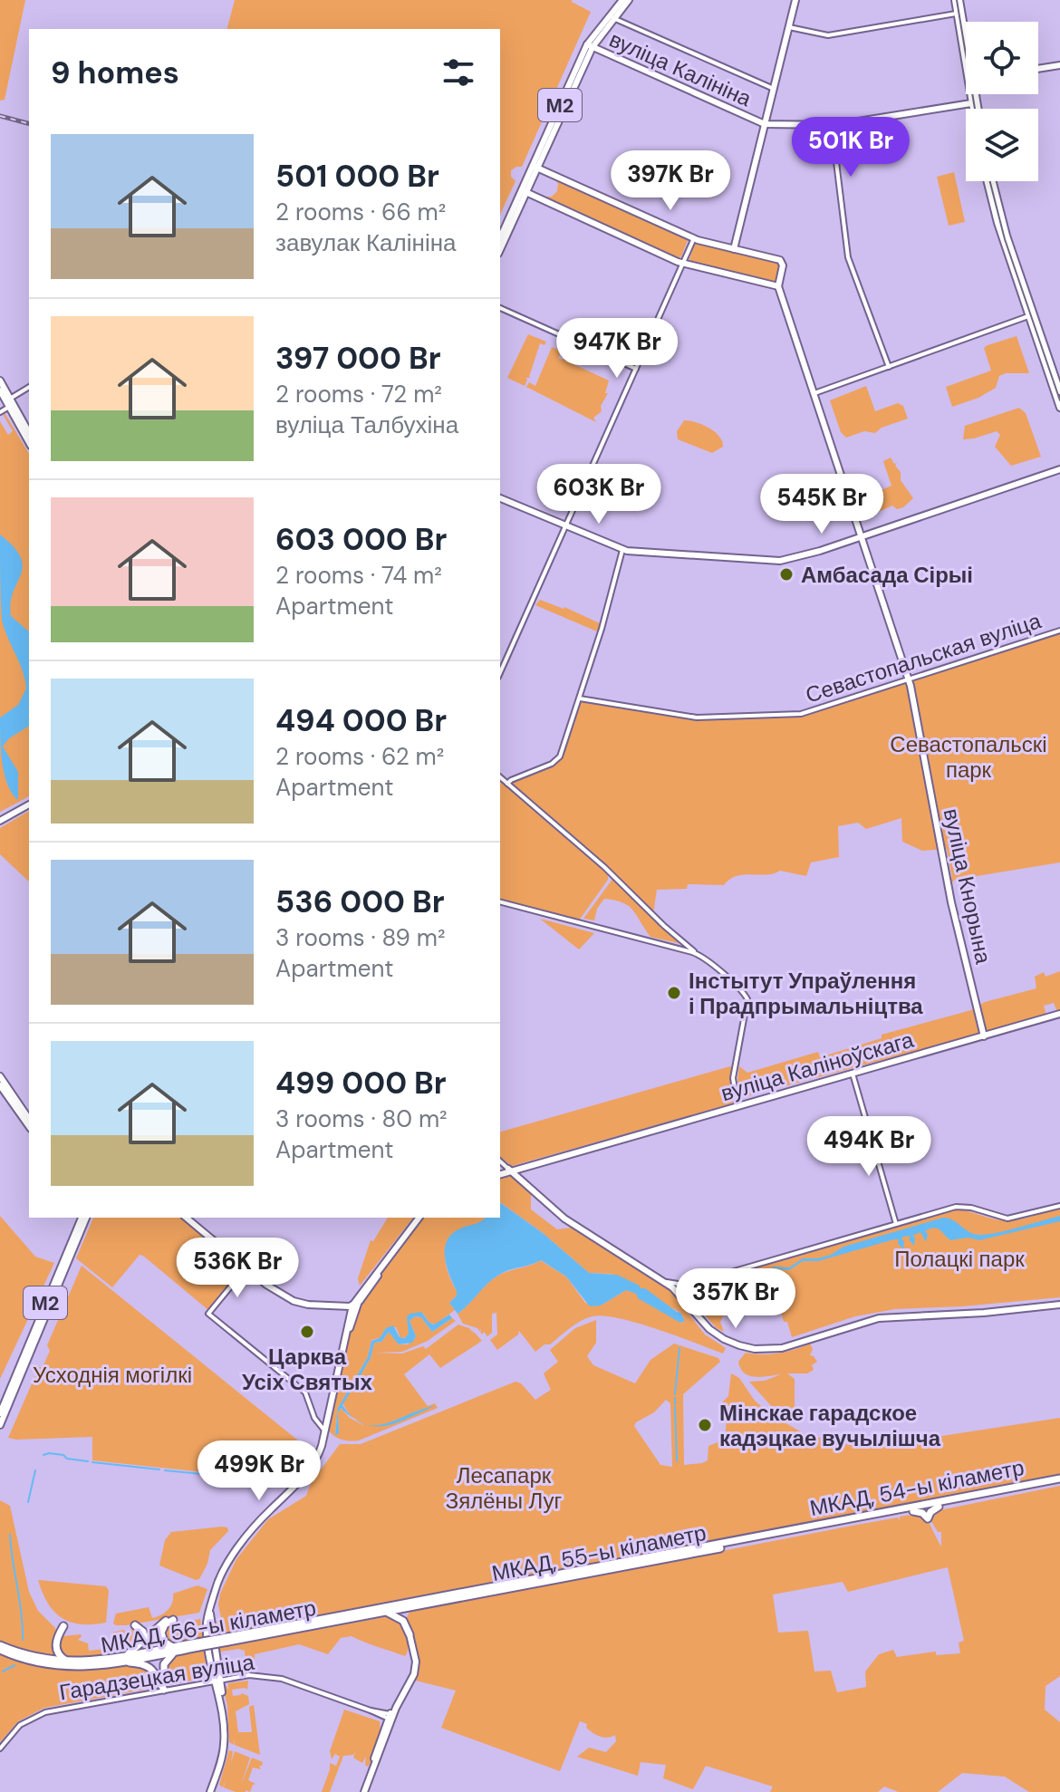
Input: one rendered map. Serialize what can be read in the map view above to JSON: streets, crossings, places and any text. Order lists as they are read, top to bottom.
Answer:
{
  "streets": {
    "highway": ["МКАД, 54-ы кіламетр", "МКАД, 55-ы кіламетр", "МКАД, 56-ы кіламетр"],
    "main road": [
      "вуліца Калініна",
      "М2",
      "вуліца Кнорына",
      "вуліца Каліноўскага"
    ],
    "street": ["Севастопальская вуліца", "Гарадзецкая вуліца"]
  },
  "crossings": [
    ["вуліца Калініна", "М2"],
    ["Севастопальская вуліца", "вуліца Кнорына"],
    ["вуліца Кнорына", "вуліца Каліноўскага"],
    ["МКАД, 54-ы кіламетр", "МКАД, 55-ы кіламетр"],
    ["МКАД, 55-ы кіламетр", "МКАД, 56-ы кіламетр"]
  ],
  "parks": [
    "Севастопальскі парк",
    "Полацкі парк",
    "Усходнія могілкі",
    "Лесапарк Зялёны Луг"
  ],
  "places": [
    "Амбасада Сірыі",
    "Інстытут Упраўлення і Прадпрымальніцтва",
    "Царква Усіх Святых",
    "Мінскае гарадское кадэцкае вучылішча"
  ],
  "page": {
    "heading": "9 homes",
    "list": [
      {
        "name": "501 000 Br",
        "note": "2 rooms · 66 m² · завулак Калініна"
      },
      {
        "name": "397 000 Br",
        "note": "2 rooms · 72 m² · вуліца Талбухіна"
      },
      {
        "name": "603 000 Br",
        "note": "2 rooms · 74 m² · Apartment"
      },
      {
        "name": "494 000 Br",
        "note": "2 rooms · 62 m² · Apartment"
      },
      {
        "name": "536 000 Br",
        "note": "3 rooms · 89 m² · Apartment"
      },
      {
        "name": "499 000 Br",
        "note": "3 rooms · 80 m² · Apartment"
      }
    ],
    "price": [
      "501K Br",
      "397K Br",
      "947K Br",
      "603K Br",
      "545K Br",
      "494K Br",
      "536K Br",
      "357K Br",
      "499K Br"
    ]
  }
}
